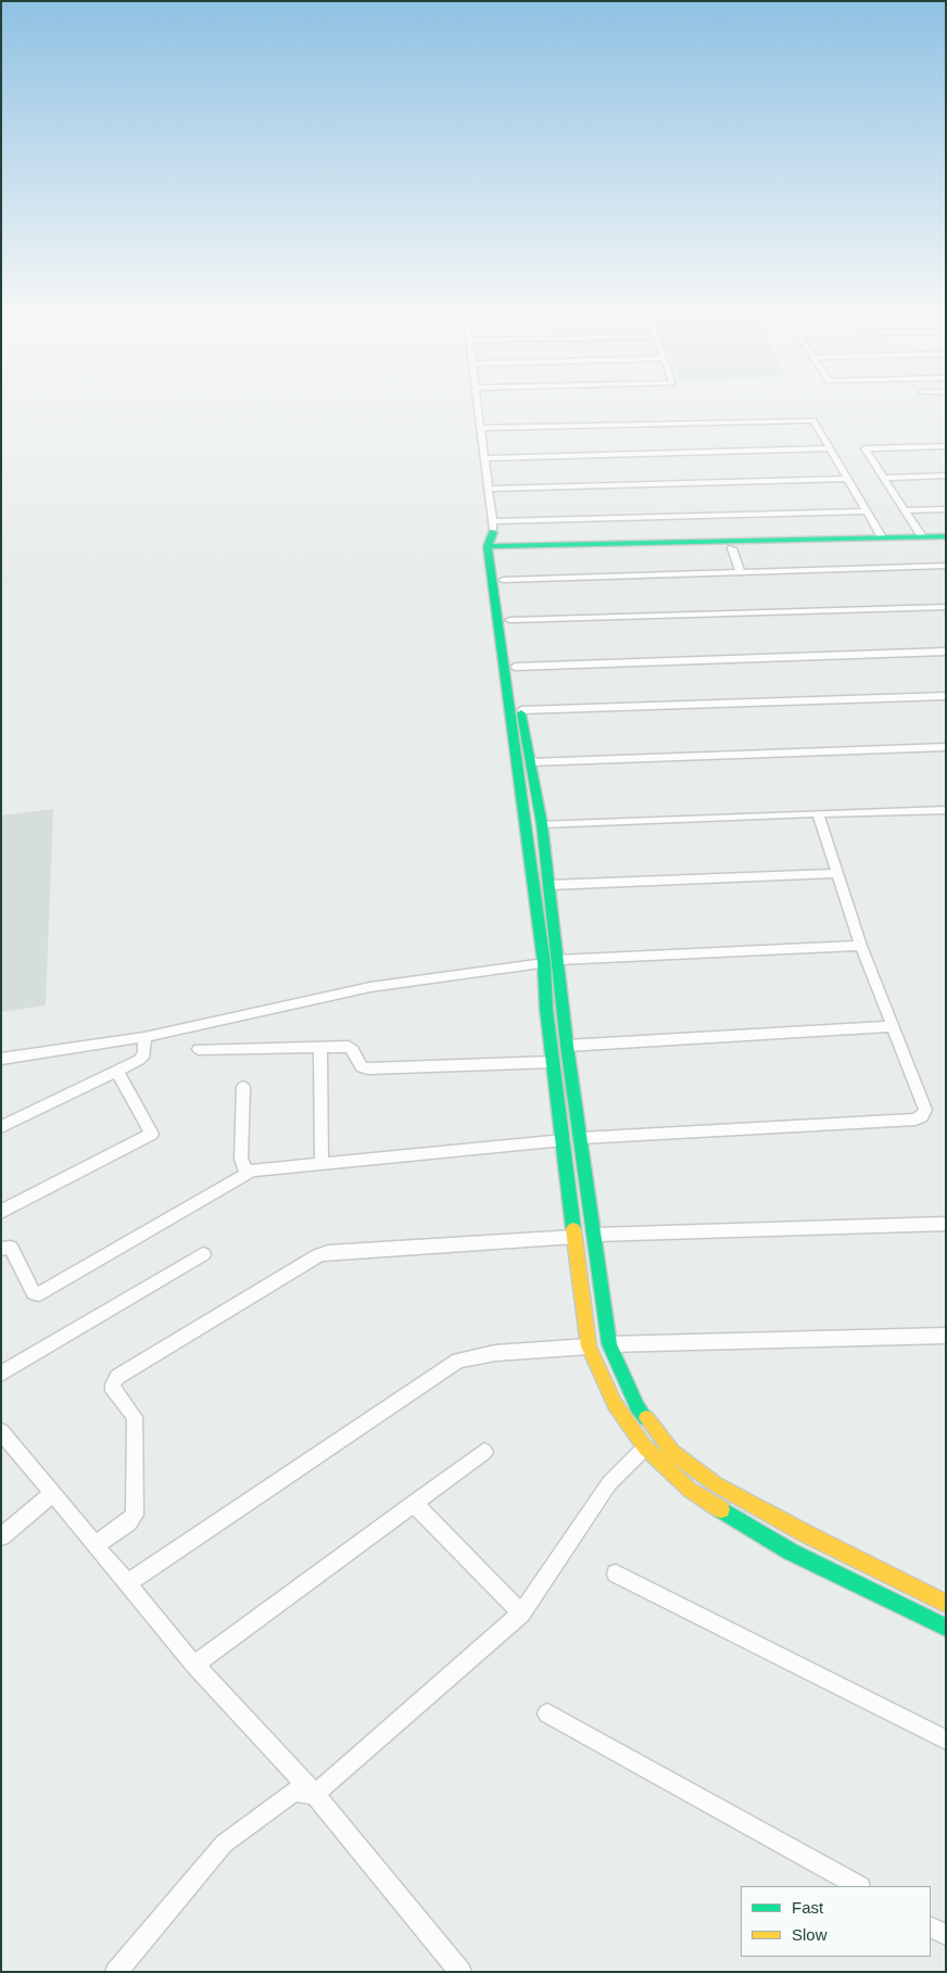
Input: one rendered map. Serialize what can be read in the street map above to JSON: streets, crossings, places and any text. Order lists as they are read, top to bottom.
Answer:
{
  "legend": ["Fast", "Slow"]
}
